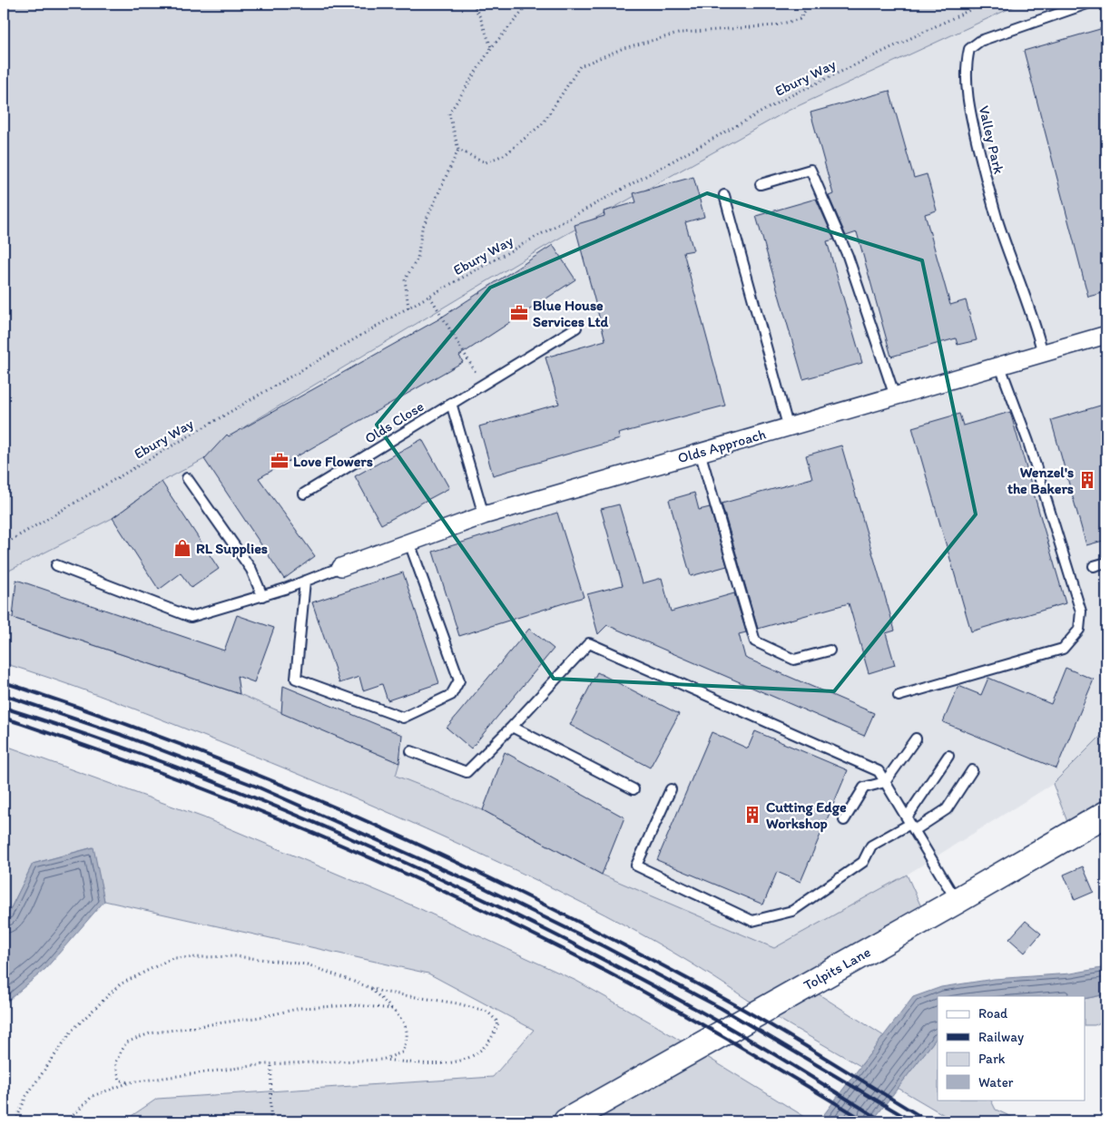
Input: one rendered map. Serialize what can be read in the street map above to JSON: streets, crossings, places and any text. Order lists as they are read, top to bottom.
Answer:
{
  "streets": {
    "main road": ["Tolpits Lane"],
    "street": ["Olds Approach"],
    "lane": ["Valley Park", "Olds Close"],
    "path": ["Ebury Way"]
  },
  "crossings": [
    ["Valley Park", "Olds Approach"]
  ],
  "places": {
    "office": ["Blue House Services Ltd", "Love Flowers"],
    "building": ["Wenzel's the Bakers", "Cutting Edge Workshop"],
    "shop": ["RL Supplies"]
  },
  "legend": [
    "Road",
    "Railway",
    "Park",
    "Water"
  ]
}
